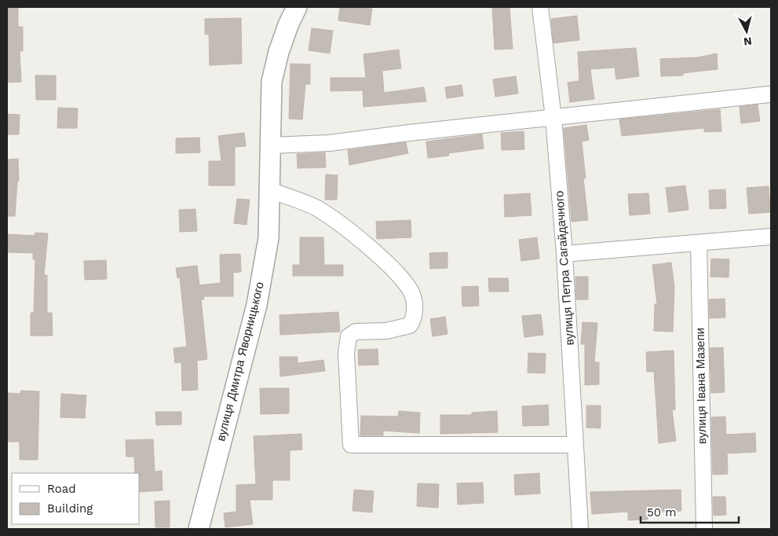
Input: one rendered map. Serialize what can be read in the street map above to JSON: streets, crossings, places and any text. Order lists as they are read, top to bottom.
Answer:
{
  "streets": {
    "street": ["вулиця Петра Сагайдачного", "вулиця Дмитра Яворницького", "вулиця Івана Мазепи"]
  },
  "legend": ["Road", "Building"],
  "scale_bar": "50 m",
  "north": "bottom"
}
